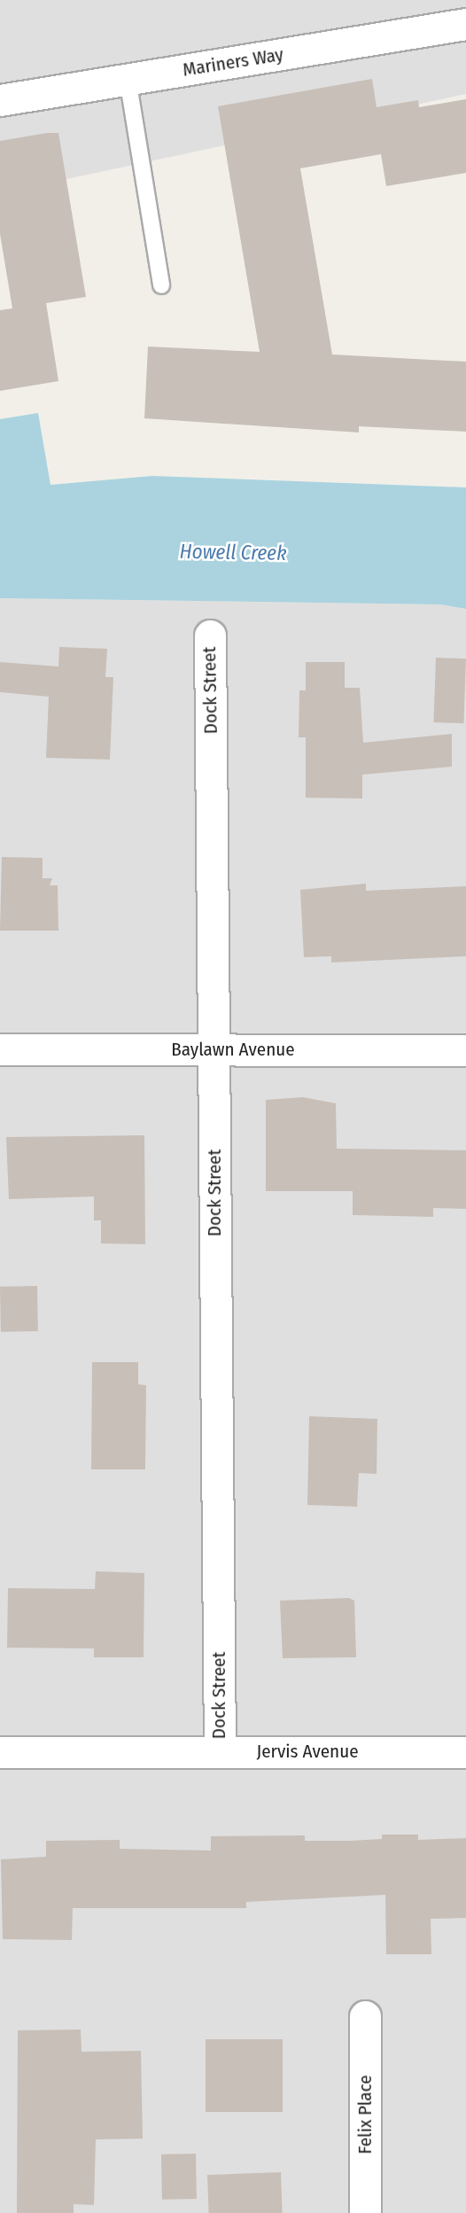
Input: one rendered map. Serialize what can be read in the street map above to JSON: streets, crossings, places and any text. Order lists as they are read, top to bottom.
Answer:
{
  "streets": {
    "street": [
      "Mariners Way",
      "Dock Street",
      "Baylawn Avenue",
      "Jervis Avenue",
      "Felix Place"
    ]
  },
  "crossings": [
    ["Dock Street", "Baylawn Avenue"],
    ["Dock Street", "Jervis Avenue"]
  ],
  "water": ["Howell Creek"]
}
